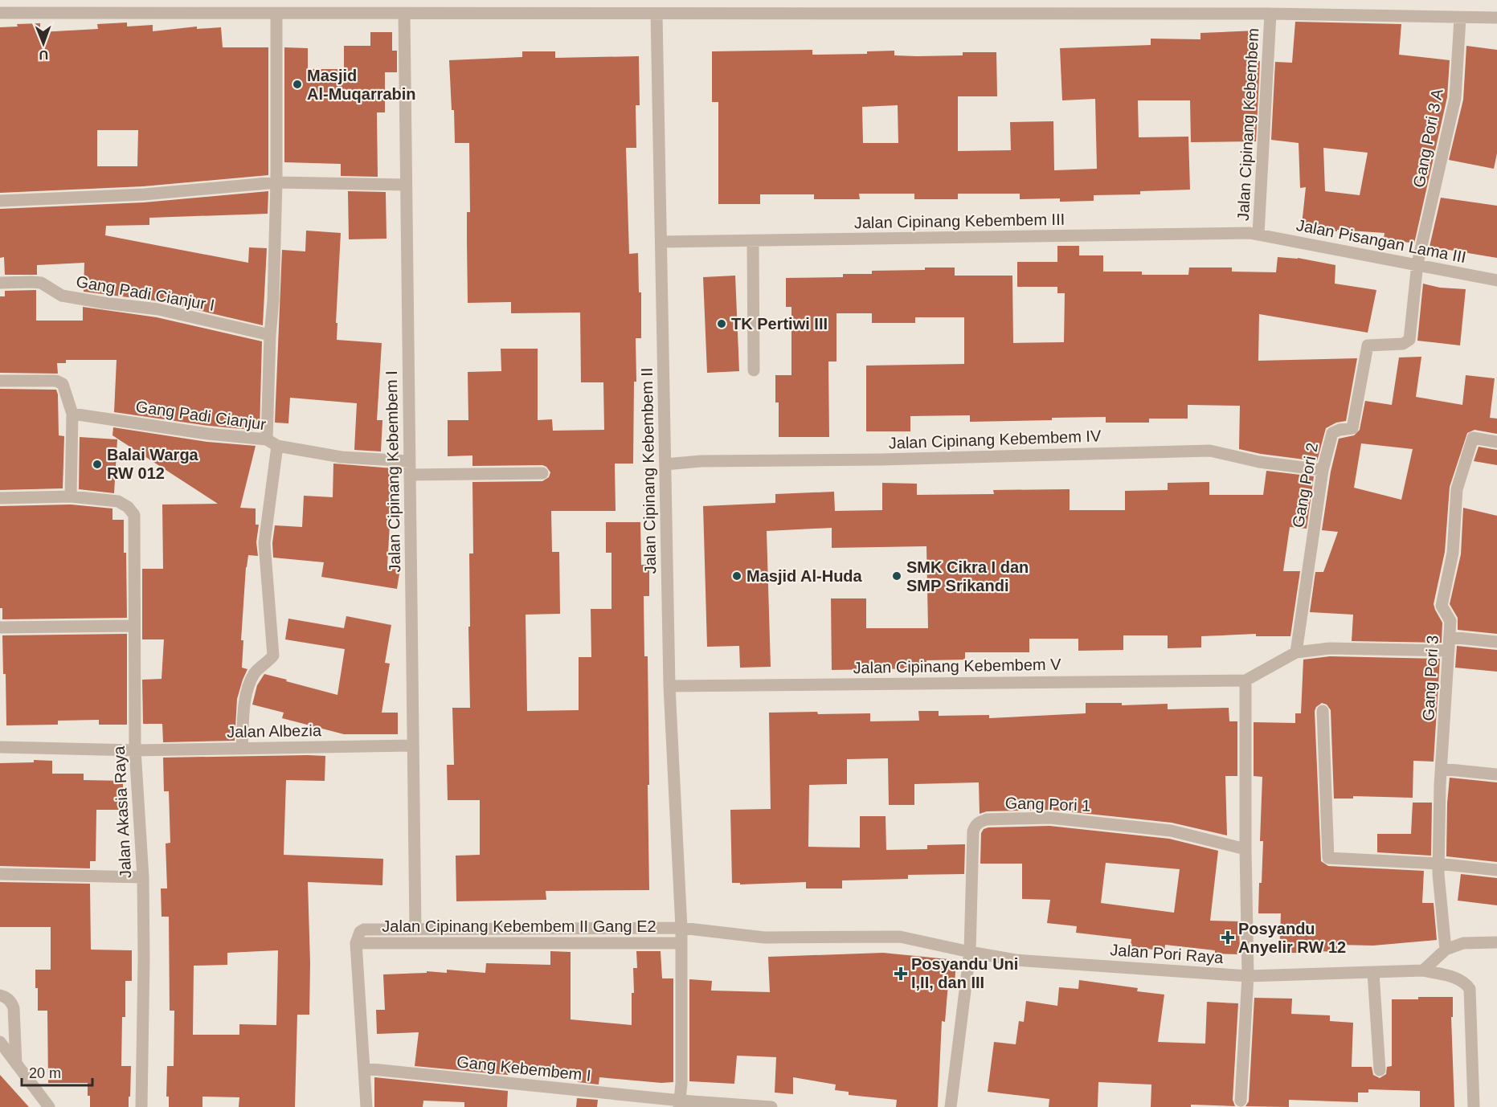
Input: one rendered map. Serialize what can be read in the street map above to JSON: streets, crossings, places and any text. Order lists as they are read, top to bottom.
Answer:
{
  "streets": {
    "street": [
      "Jalan Cipinang Kebembem",
      "Gang Pori 3 A",
      "Jalan Cipinang Kebembem III",
      "Jalan Pisangan Lama III",
      "Gang Padi Cianjur I",
      "Gang Padi Cianjur",
      "Jalan Cipinang Kebembem IV",
      "Jalan Cipinang Kebembem II",
      "Jalan Cipinang Kebembem I",
      "Gang Pori 2",
      "Jalan Cipinang Kebembem V",
      "Gang Pori 3",
      "Jalan Albezia",
      "Gang Pori 1",
      "Jalan Akasia Raya",
      "Jalan Cipinang Kebembem II Gang E2",
      "Jalan Pori Raya",
      "Gang Kebembem I"
    ]
  },
  "crossings": [
    ["Jalan Cipinang Kebembem", "Jalan Cipinang Kebembem III"],
    ["Jalan Cipinang Kebembem", "Jalan Pisangan Lama III"],
    ["Jalan Cipinang Kebembem", "Jalan Cipinang Kebembem II"],
    ["Jalan Cipinang Kebembem", "Jalan Cipinang Kebembem I"],
    ["Gang Pori 3 A", "Jalan Pisangan Lama III"],
    ["Gang Pori 3 A", "Gang Pori 2"],
    ["Jalan Cipinang Kebembem III", "Jalan Pisangan Lama III"],
    ["Jalan Cipinang Kebembem III", "Jalan Cipinang Kebembem II"],
    ["Jalan Pisangan Lama III", "Gang Pori 2"],
    ["Gang Padi Cianjur", "Jalan Cipinang Kebembem I"],
    ["Jalan Cipinang Kebembem IV", "Jalan Cipinang Kebembem II"],
    ["Jalan Cipinang Kebembem IV", "Gang Pori 2"],
    ["Jalan Cipinang Kebembem II", "Jalan Cipinang Kebembem V"],
    ["Jalan Cipinang Kebembem II", "Jalan Cipinang Kebembem II Gang E2"],
    ["Jalan Cipinang Kebembem II", "Jalan Pori Raya"],
    ["Jalan Cipinang Kebembem II", "Gang Kebembem I"],
    ["Jalan Cipinang Kebembem I", "Jalan Albezia"],
    ["Jalan Cipinang Kebembem I", "Jalan Pori Raya"],
    ["Jalan Albezia", "Jalan Akasia Raya"],
    ["Gang Pori 1", "Jalan Pori Raya"],
    ["Jalan Cipinang Kebembem II Gang E2", "Jalan Pori Raya"]
  ],
  "places": {
    "other": [
      "Masjid Al-Muqarrabin",
      "TK Pertiwi III",
      "Balai Warga RW 012",
      "Masjid Al-Huda",
      "SMK Cikra I dan SMP Srikandi"
    ],
    "health": ["Posyandu Anyelir RW 12", "Posyandu Uni I,II, dan III"]
  },
  "scale_bar": "20 m",
  "north": "bottom"
}
